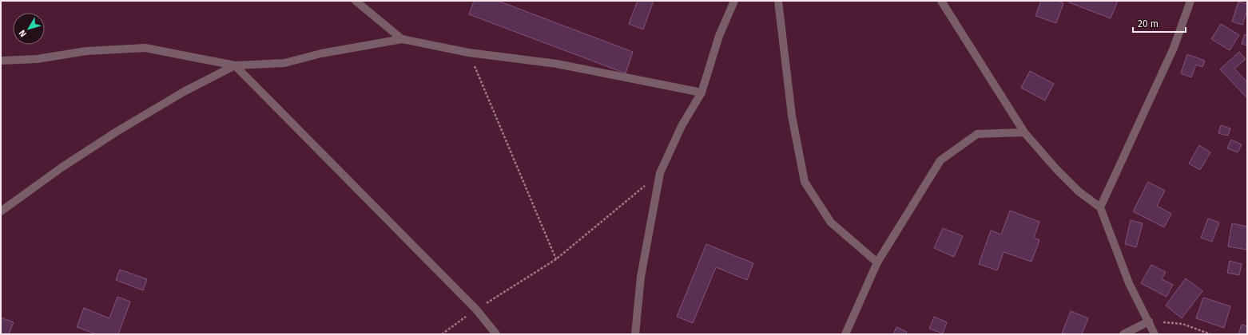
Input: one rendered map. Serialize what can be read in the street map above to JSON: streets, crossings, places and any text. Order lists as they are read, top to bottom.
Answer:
{
  "scale_bar": "20 m",
  "north": "bottom left"
}
